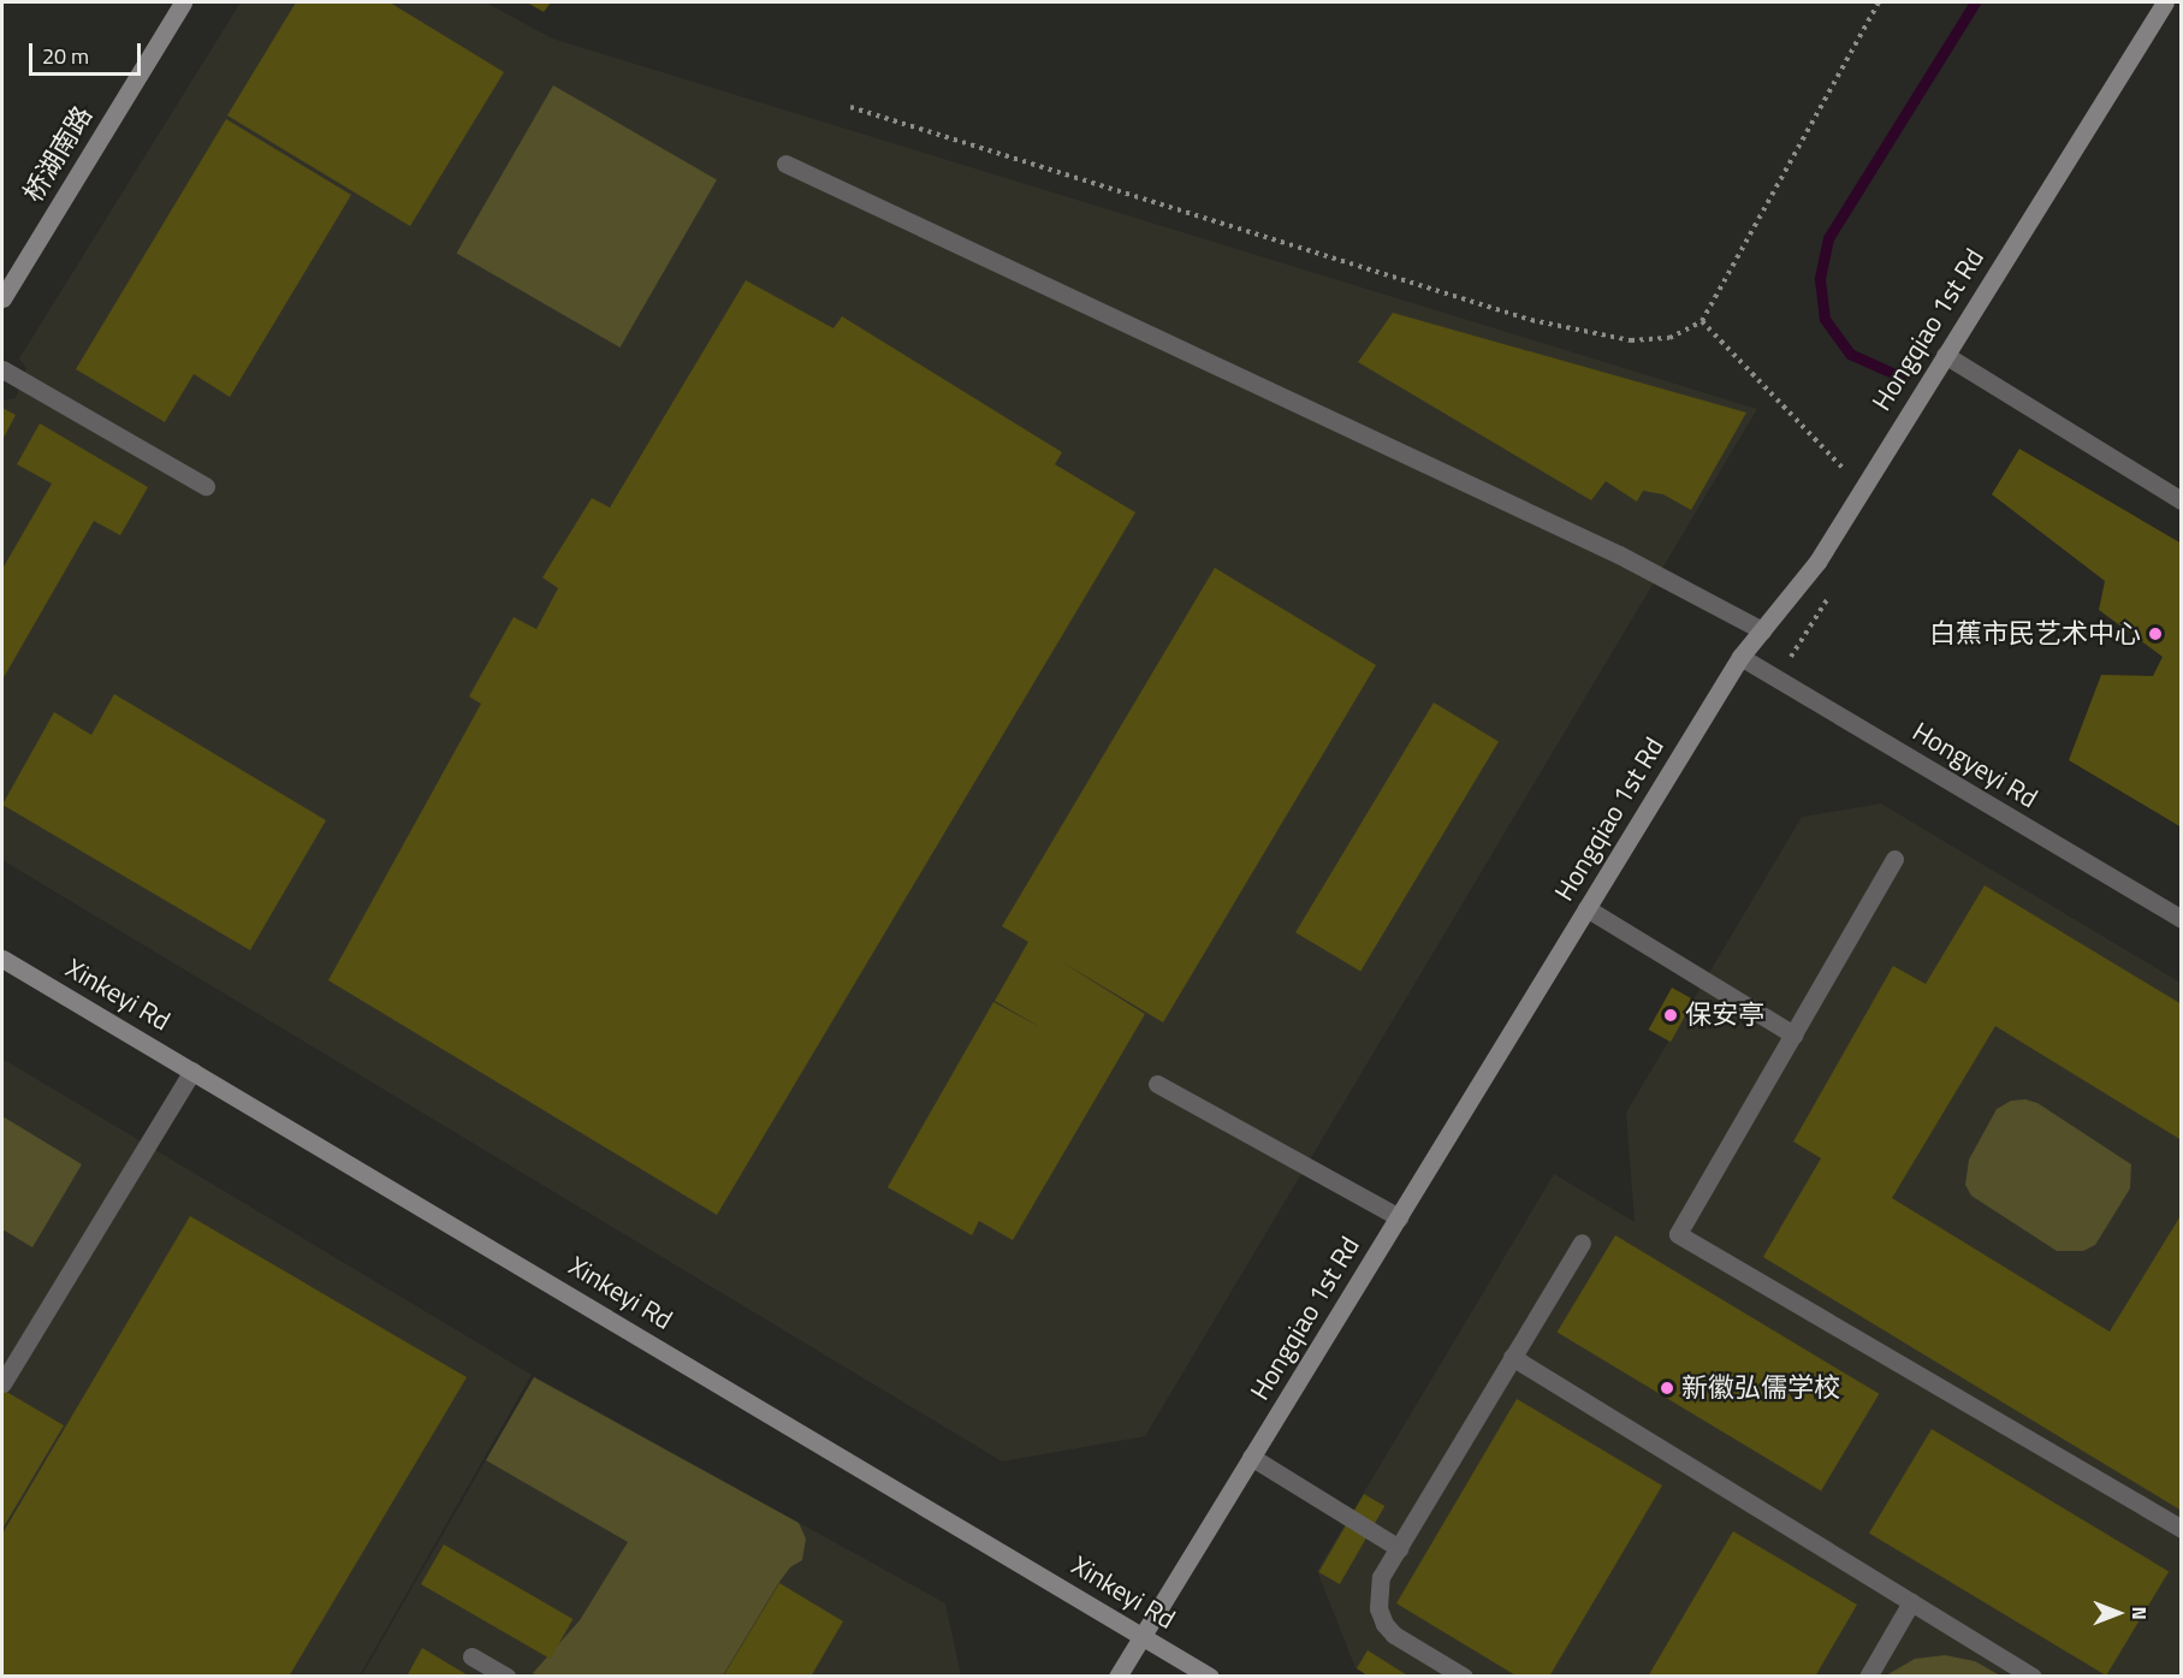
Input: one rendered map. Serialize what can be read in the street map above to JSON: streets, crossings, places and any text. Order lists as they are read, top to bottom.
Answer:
{
  "streets": {
    "street": ["桥湖南路", "Hongqiao 1st Rd", "Xinkeyi Rd"],
    "lane": ["Hongyeyi Rd"]
  },
  "crossings": [
    ["Hongqiao 1st Rd", "Hongyeyi Rd"],
    ["Hongqiao 1st Rd", "Xinkeyi Rd"]
  ],
  "places": ["白蕉市民艺术中心", "保安亭", "新徽弘儒学校"],
  "scale_bar": "20 m",
  "north": "right"
}
